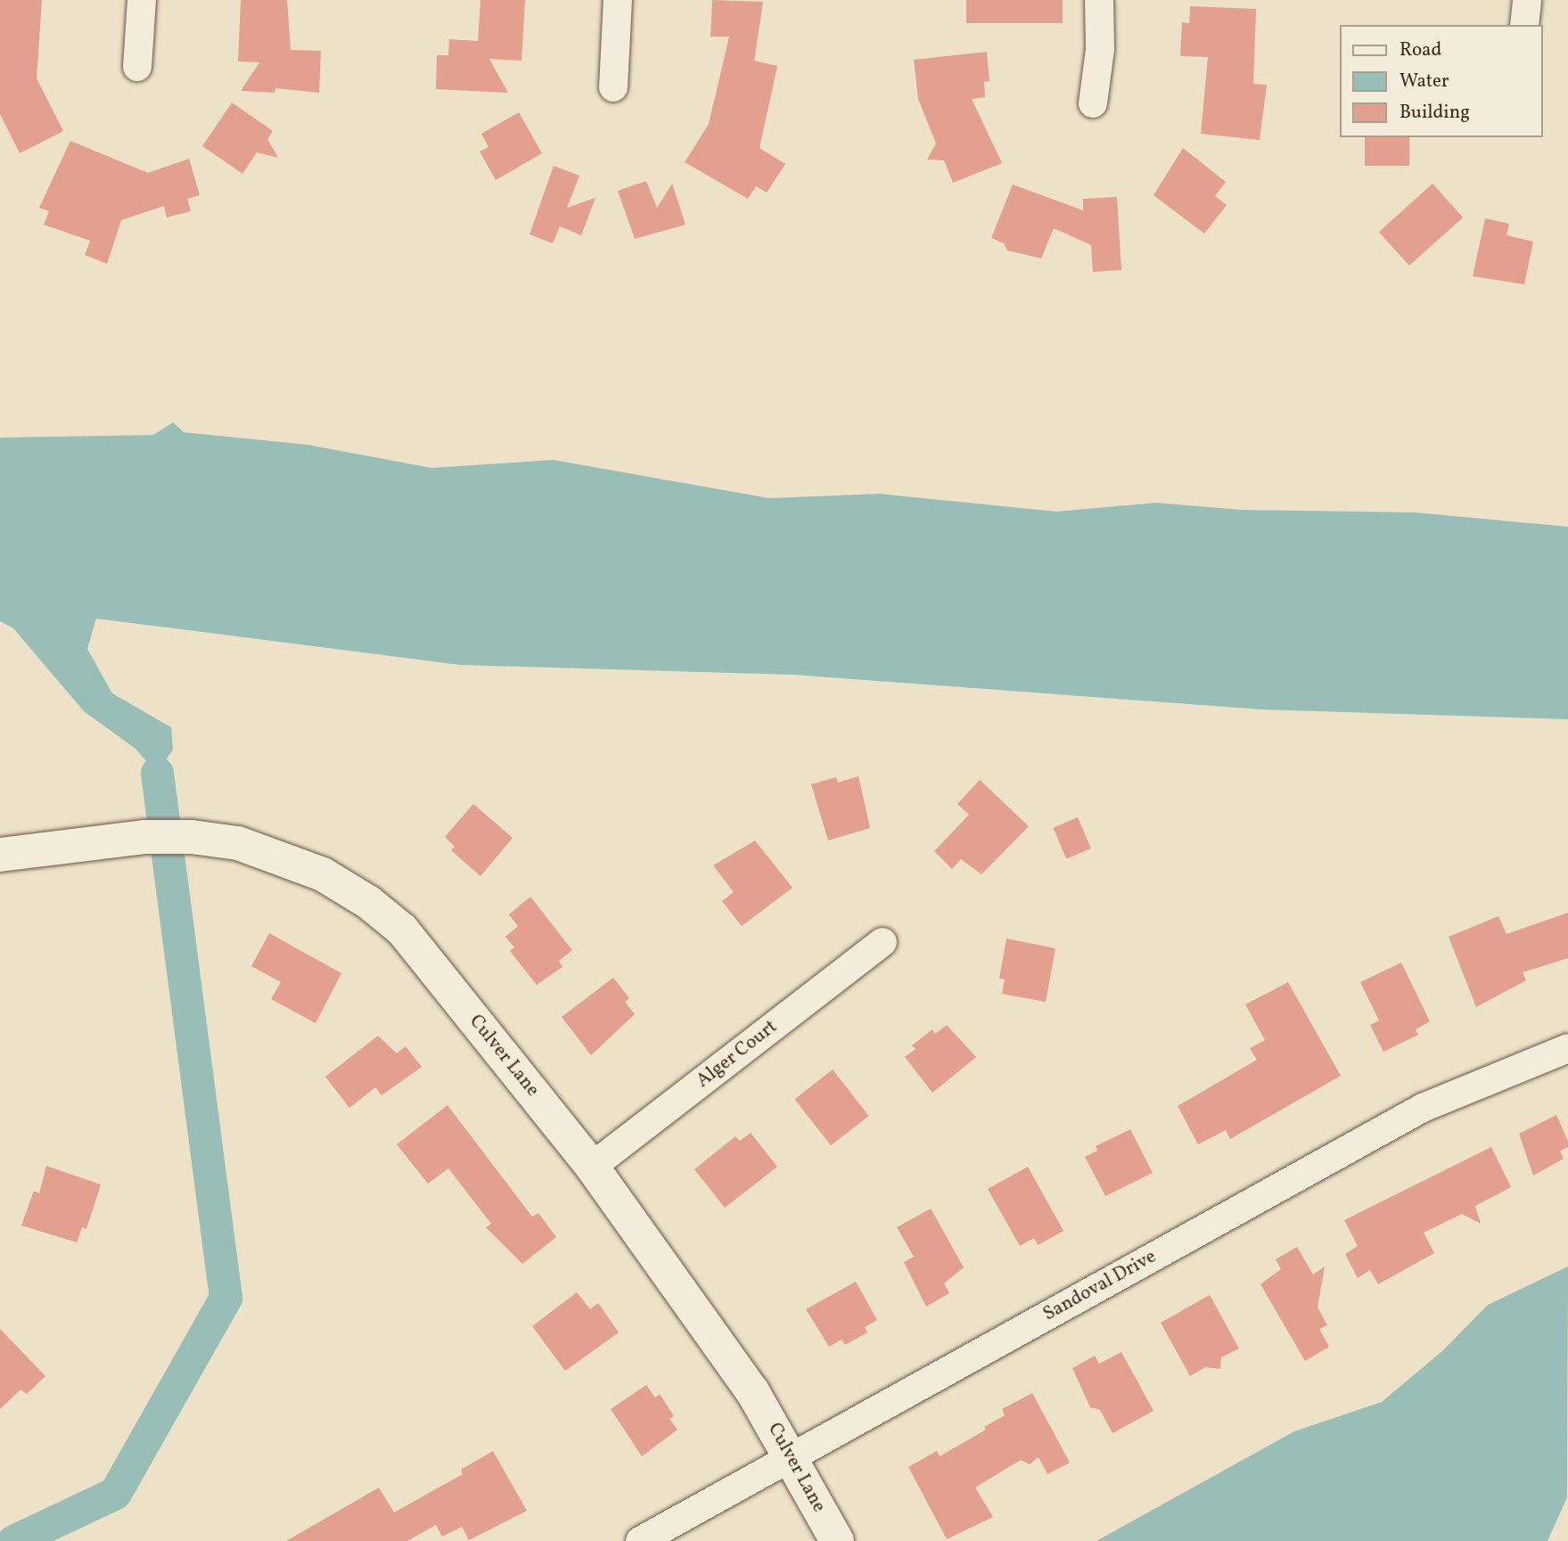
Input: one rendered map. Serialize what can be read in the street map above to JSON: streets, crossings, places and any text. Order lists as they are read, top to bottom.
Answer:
{
  "streets": {
    "street": ["Alger Court", "Culver Lane", "Sandoval Drive"]
  },
  "crossings": [
    ["Alger Court", "Culver Lane"],
    ["Culver Lane", "Sandoval Drive"]
  ],
  "legend": ["Road", "Water", "Building"]
}
